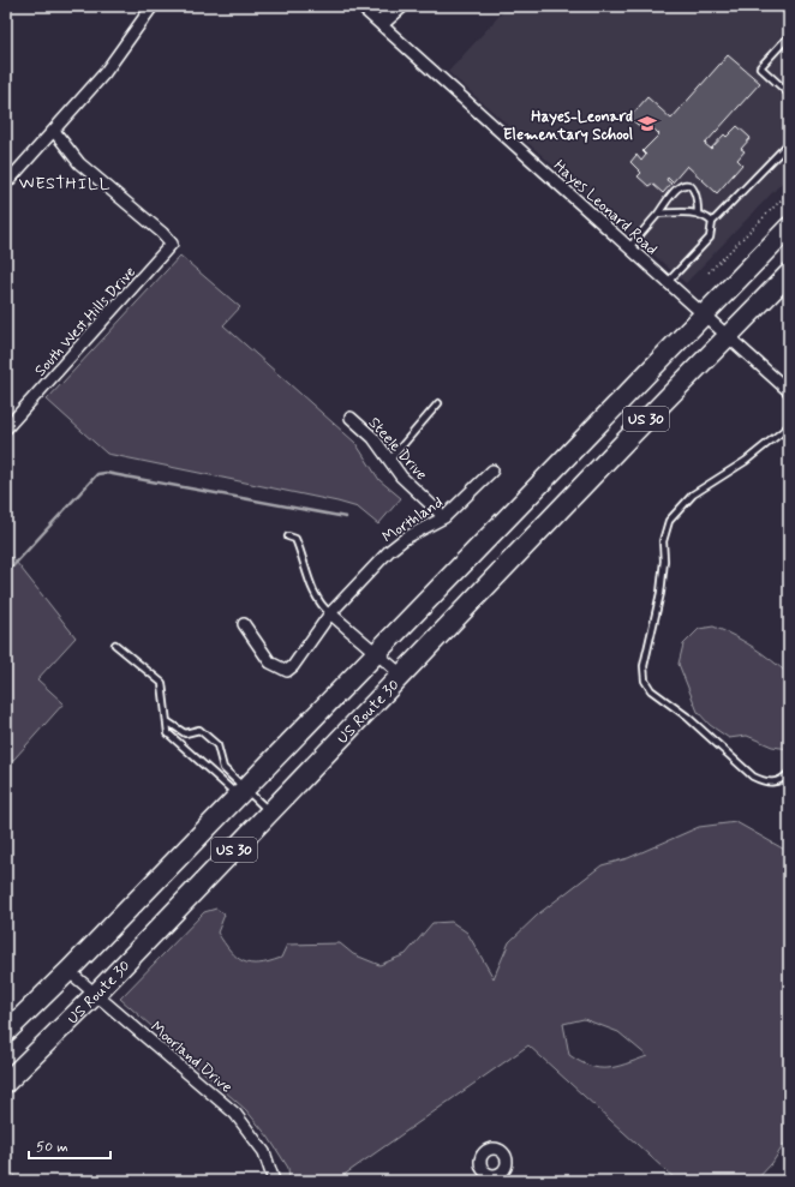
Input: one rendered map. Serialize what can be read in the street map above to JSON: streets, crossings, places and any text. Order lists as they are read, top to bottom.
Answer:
{
  "streets": {
    "highway": ["US 30", "US Route 30"],
    "street": [
      "Hayes Leonard Road",
      "South West Hills Drive",
      "Steele Drive",
      "Morthland",
      "Moorland Drive"
    ]
  },
  "crossings": [
    ["Hayes Leonard Road", "US 30"],
    ["Hayes Leonard Road", "US Route 30"],
    ["US 30", "US Route 30"],
    ["US 30", "Moorland Drive"],
    ["Steele Drive", "Morthland"],
    ["US Route 30", "Moorland Drive"]
  ],
  "districts": ["WESTHILL"],
  "places": {
    "school or university": ["Hayes-Leonard Elementary School"]
  },
  "scale_bar": "50 m"
}
